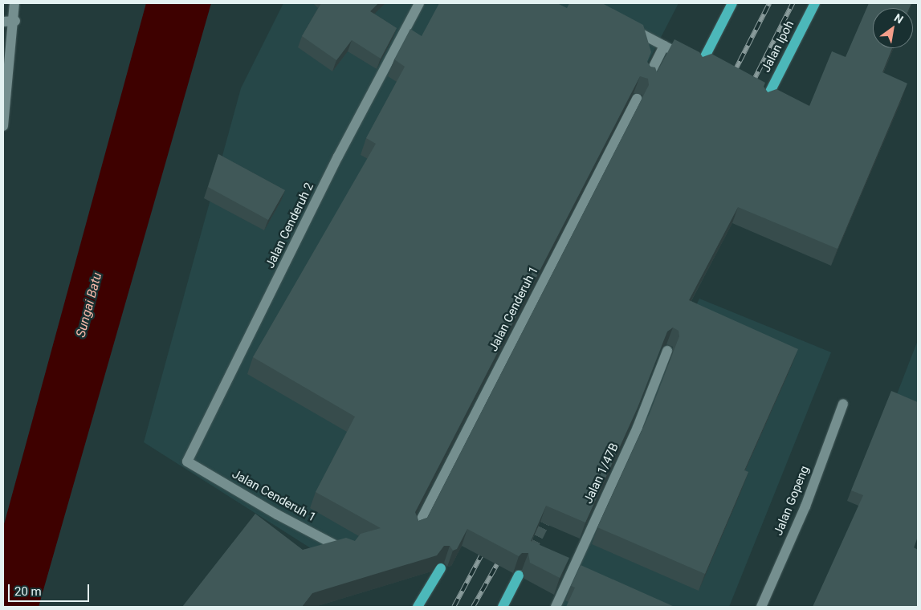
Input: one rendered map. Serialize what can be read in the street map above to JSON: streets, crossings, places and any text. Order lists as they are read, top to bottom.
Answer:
{
  "streets": {
    "main road": ["Jalan Ipoh"],
    "street": [
      "Jalan Cenderuh 2",
      "Jalan Cenderuh 1",
      "Jalan 1/47B",
      "Jalan Gopeng"
    ]
  },
  "crossings": [
    ["Jalan Cenderuh 2", "Jalan Cenderuh 1"]
  ],
  "water": ["Sungai Batu"],
  "scale_bar": "20 m",
  "north": "top right"
}
